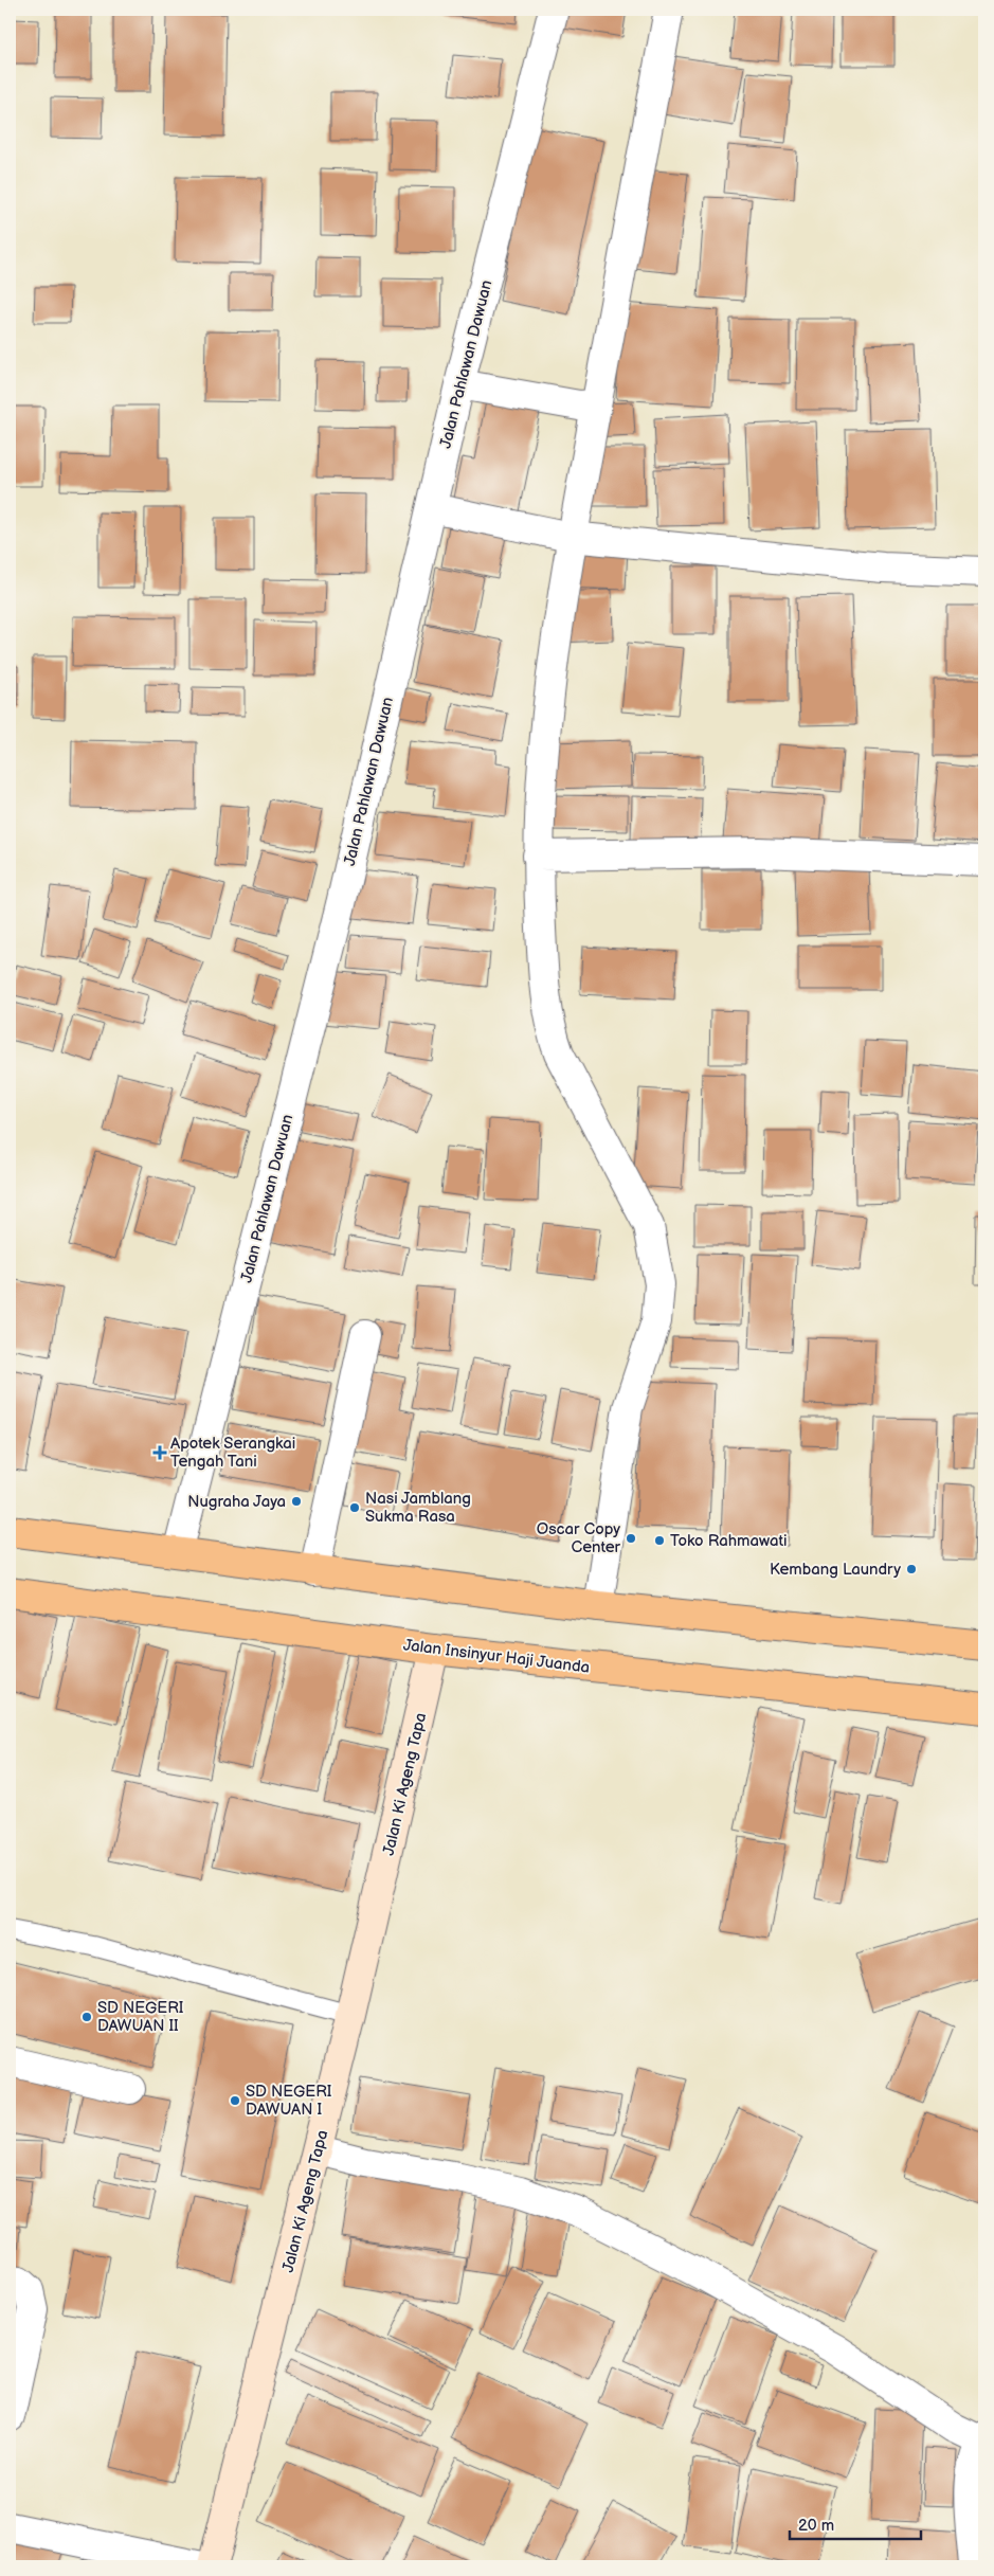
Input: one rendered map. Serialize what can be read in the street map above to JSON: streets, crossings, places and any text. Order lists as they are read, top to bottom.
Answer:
{
  "streets": {
    "highway": ["Jalan Insinyur Haji Juanda"],
    "street": ["Jalan Pahlawan Dawuan", "Jalan Ki Ageng Tapa"]
  },
  "crossings": [
    ["Jalan Insinyur Haji Juanda", "Jalan Ki Ageng Tapa"]
  ],
  "places": {
    "health": ["Apotek Serangkai Tengah Tani"],
    "other": [
      "Nugraha Jaya",
      "Nasi Jamblang Sukma Rasa",
      "Oscar Copy Center",
      "Toko Rahmawati",
      "Kembang Laundry",
      "SD NEGERI DAWUAN II",
      "SD NEGERI DAWUAN I"
    ]
  },
  "scale_bar": "20 m"
}
